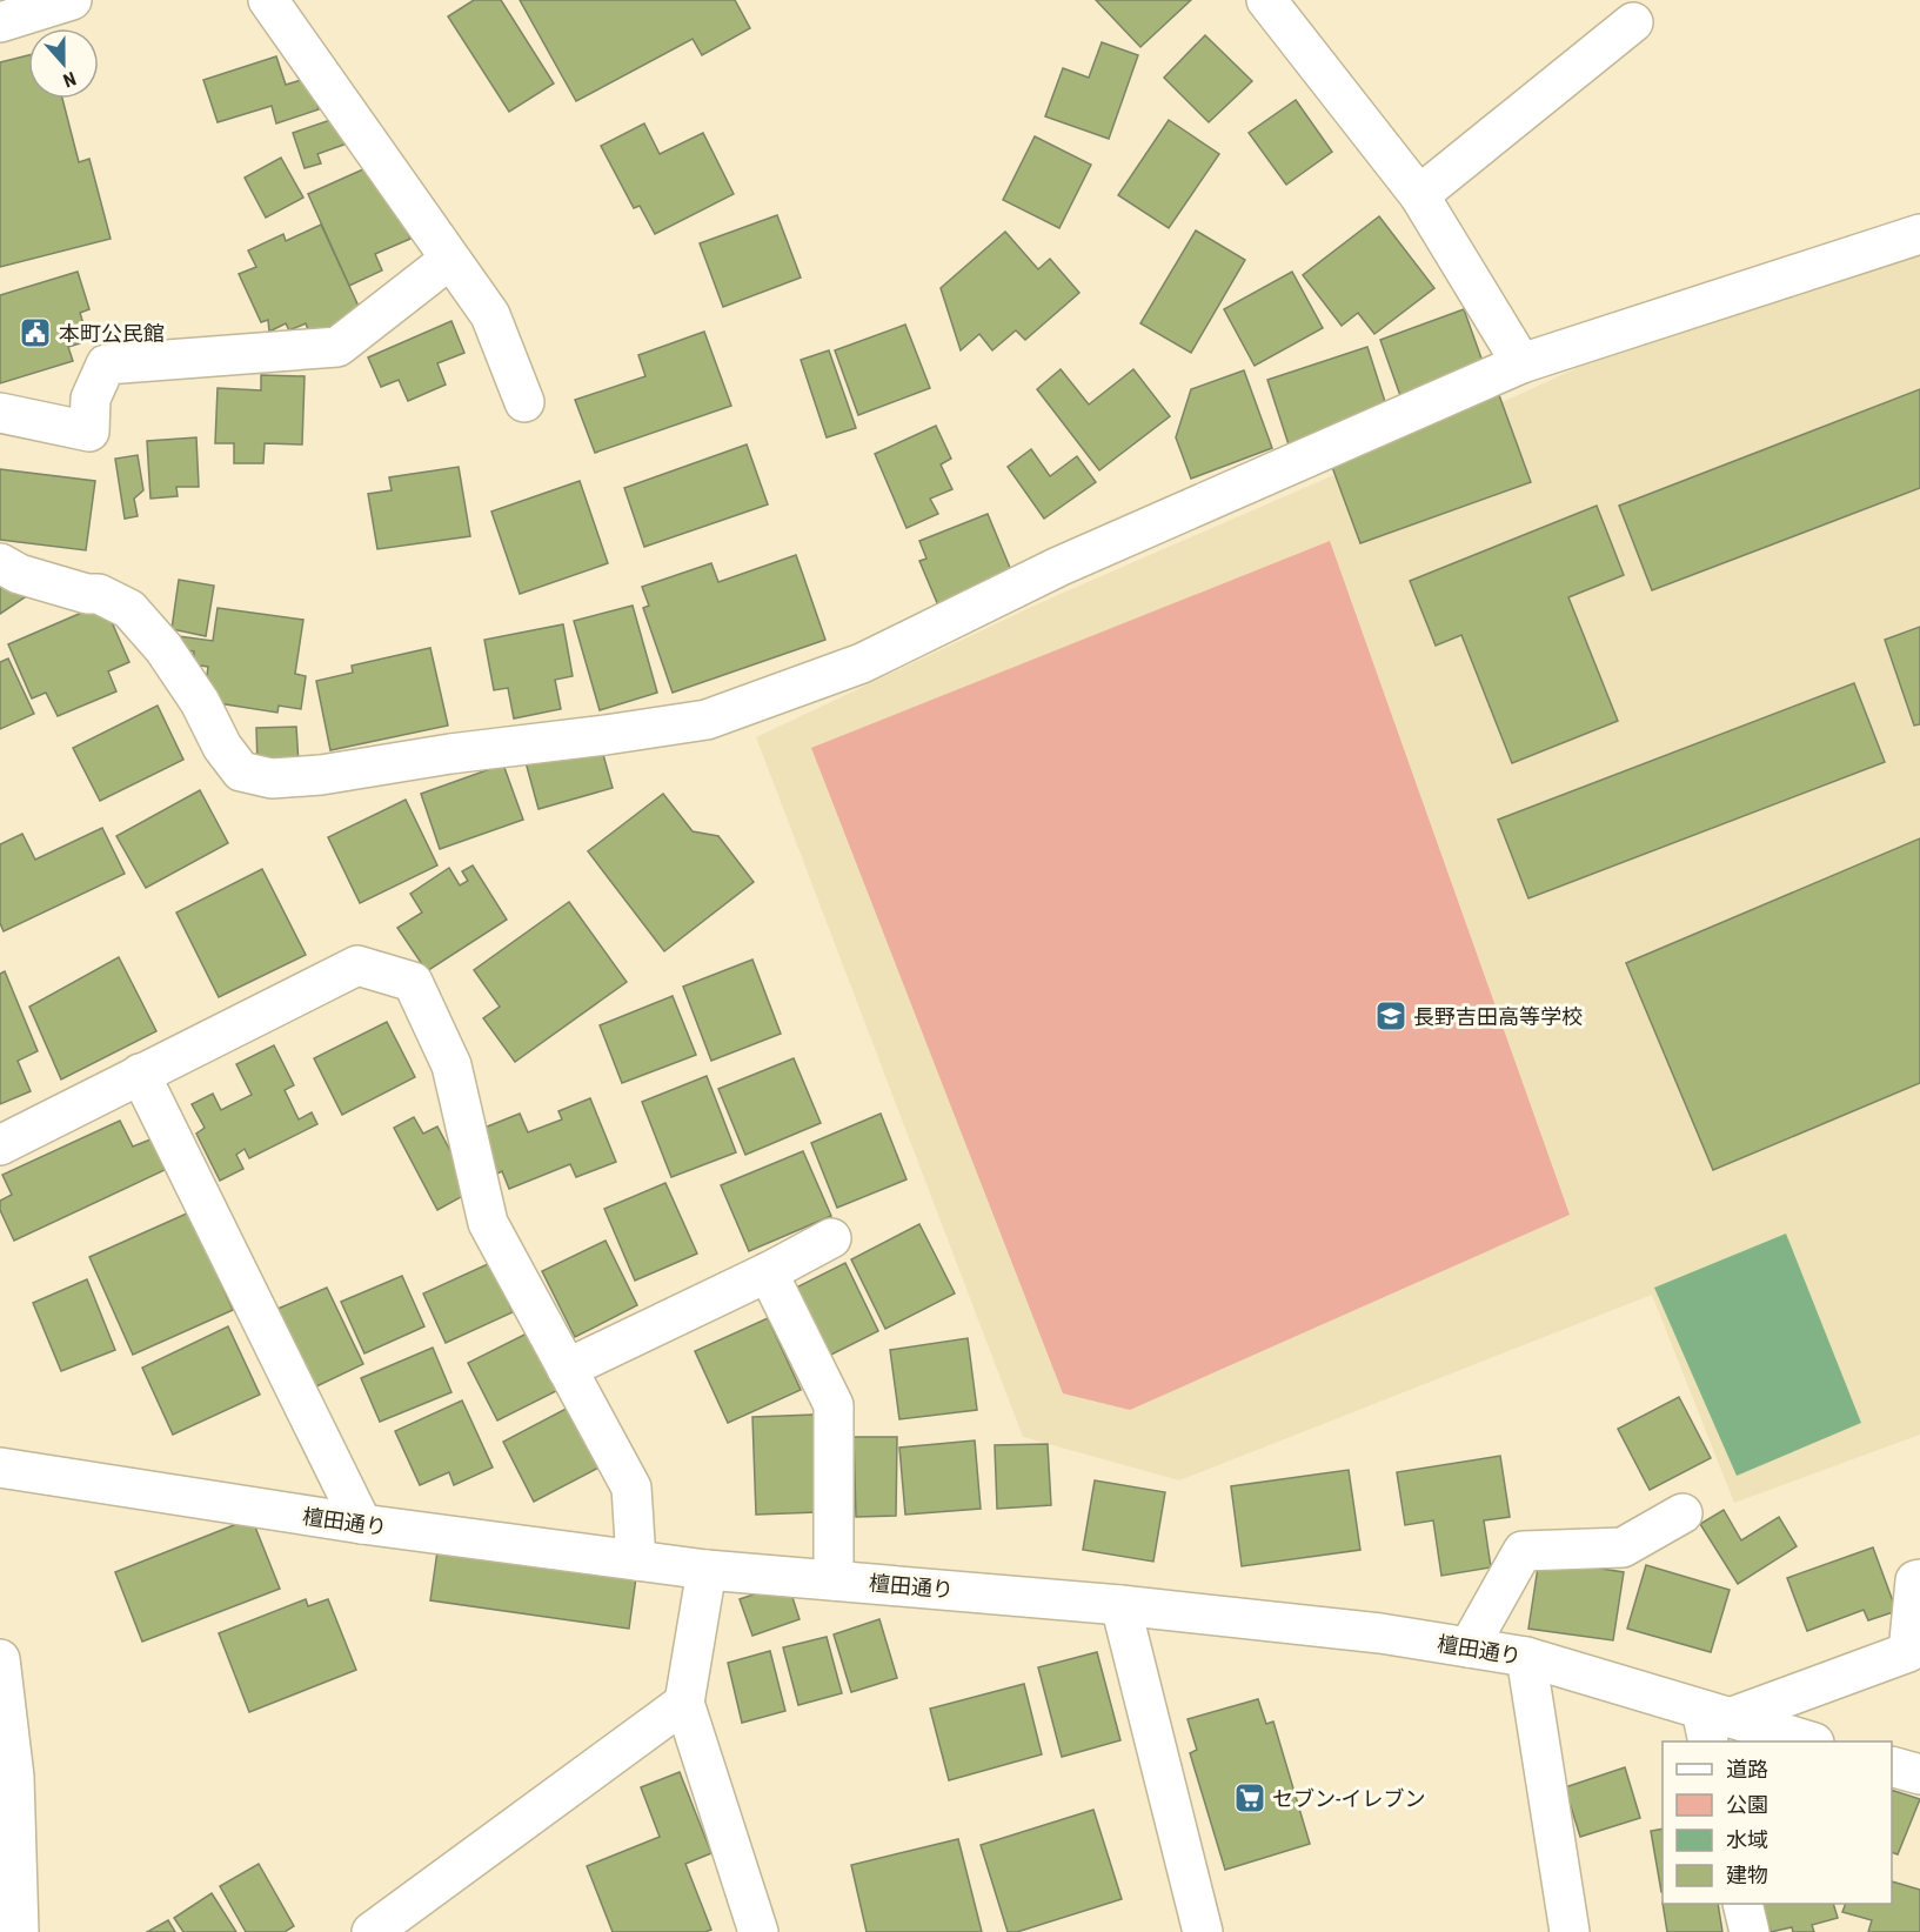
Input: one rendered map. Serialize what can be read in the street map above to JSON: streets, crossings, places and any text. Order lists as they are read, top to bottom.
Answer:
{
  "streets": {
    "street": ["檀田通り"]
  },
  "places": {
    "public building": ["本町公民館"],
    "school or university": ["長野吉田高等学校"],
    "supermarket": ["セブン-イレブン"]
  },
  "legend": [
    "道路",
    "公園",
    "水域",
    "建物"
  ],
  "north": "bottom"
}
